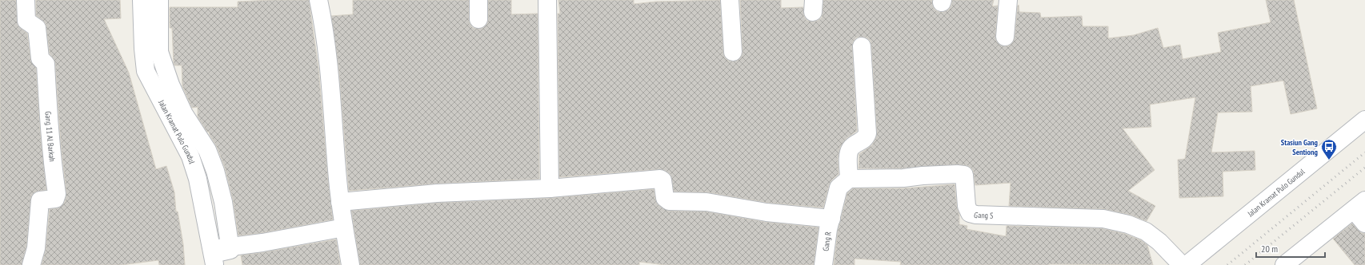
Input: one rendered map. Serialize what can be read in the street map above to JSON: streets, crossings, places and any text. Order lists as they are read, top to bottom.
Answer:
{
  "streets": {
    "street": [
      "Jalan Kramat Pulo Gundul",
      "Gang 11 Al Barkah",
      "Gang S",
      "Gang R"
    ]
  },
  "places": {
    "bus stop": ["Stasiun Gang Sentiong"]
  },
  "scale_bar": "20 m"
}
